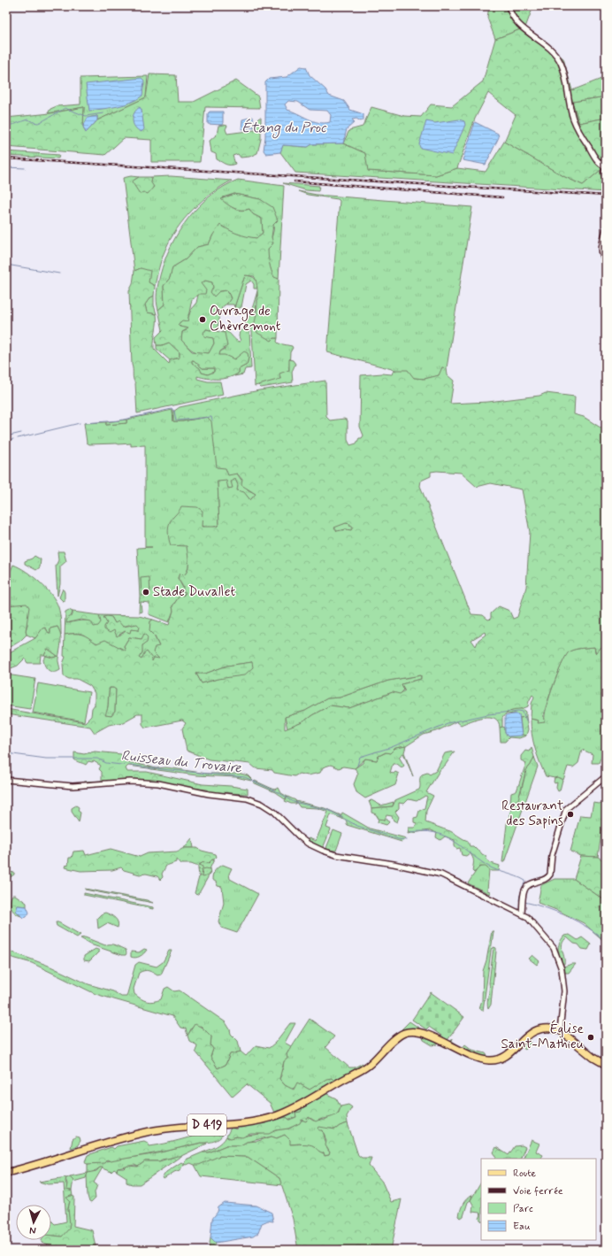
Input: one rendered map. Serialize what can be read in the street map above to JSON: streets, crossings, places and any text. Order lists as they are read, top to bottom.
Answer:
{
  "streets": {
    "main road": ["D 419"]
  },
  "water": ["Étang du Proc", "Ruisseau du Trovaire"],
  "places": [
    "Ouvrage de Chèvremont",
    "Stade Duvallet",
    "Restaurant des Sapins",
    "Église Saint-Mathieu"
  ],
  "legend": [
    "Route",
    "Voie ferrée",
    "Parc",
    "Eau"
  ],
  "north": "bottom"
}
